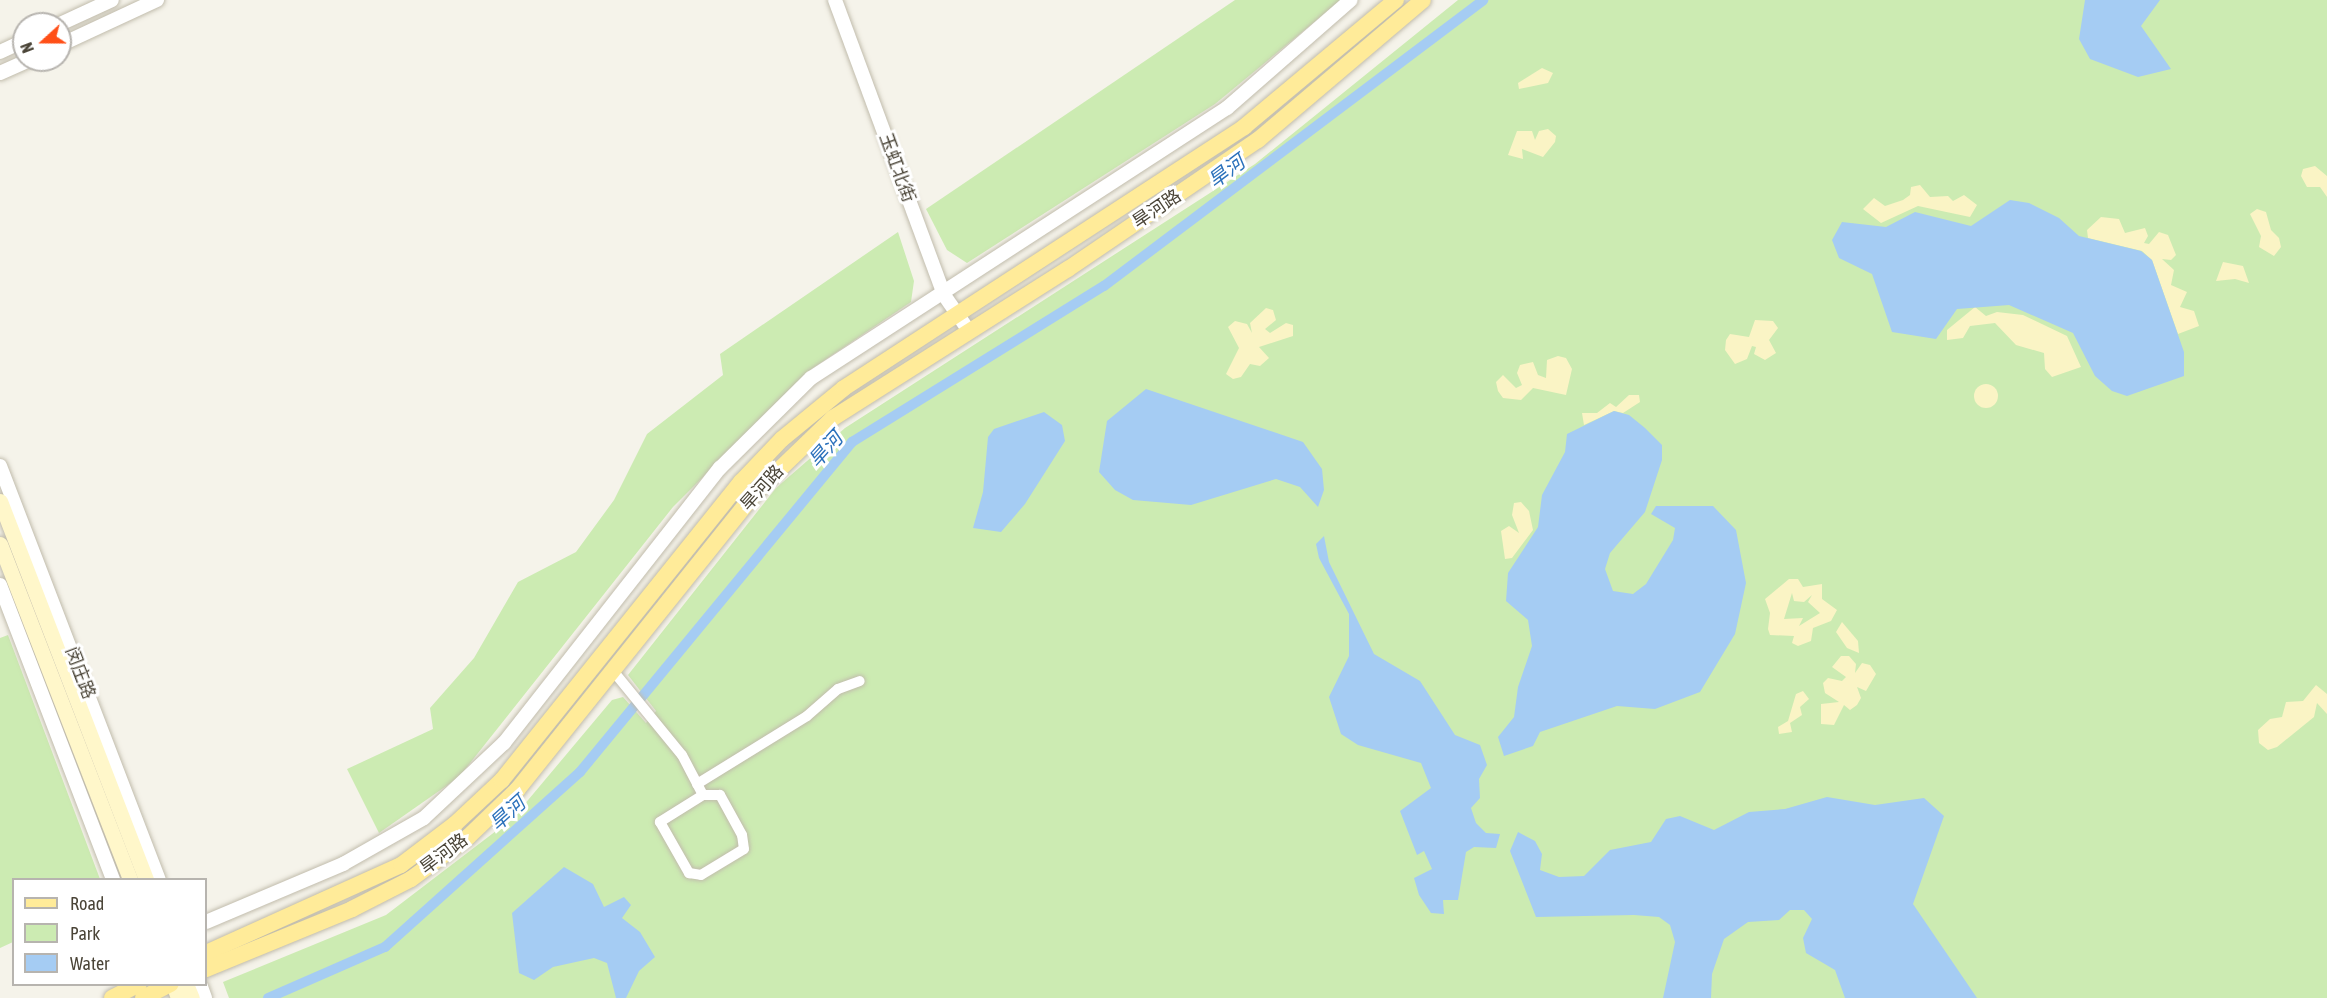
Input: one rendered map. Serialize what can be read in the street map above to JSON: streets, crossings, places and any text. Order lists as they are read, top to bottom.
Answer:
{
  "streets": {
    "main road": ["旱河路", "闵庄路"],
    "street": ["玉虹北街"]
  },
  "crossings": [
    ["玉虹北街", "旱河路"]
  ],
  "water": ["旱河"],
  "legend": ["Road", "Park", "Water"],
  "north": "left"
}
